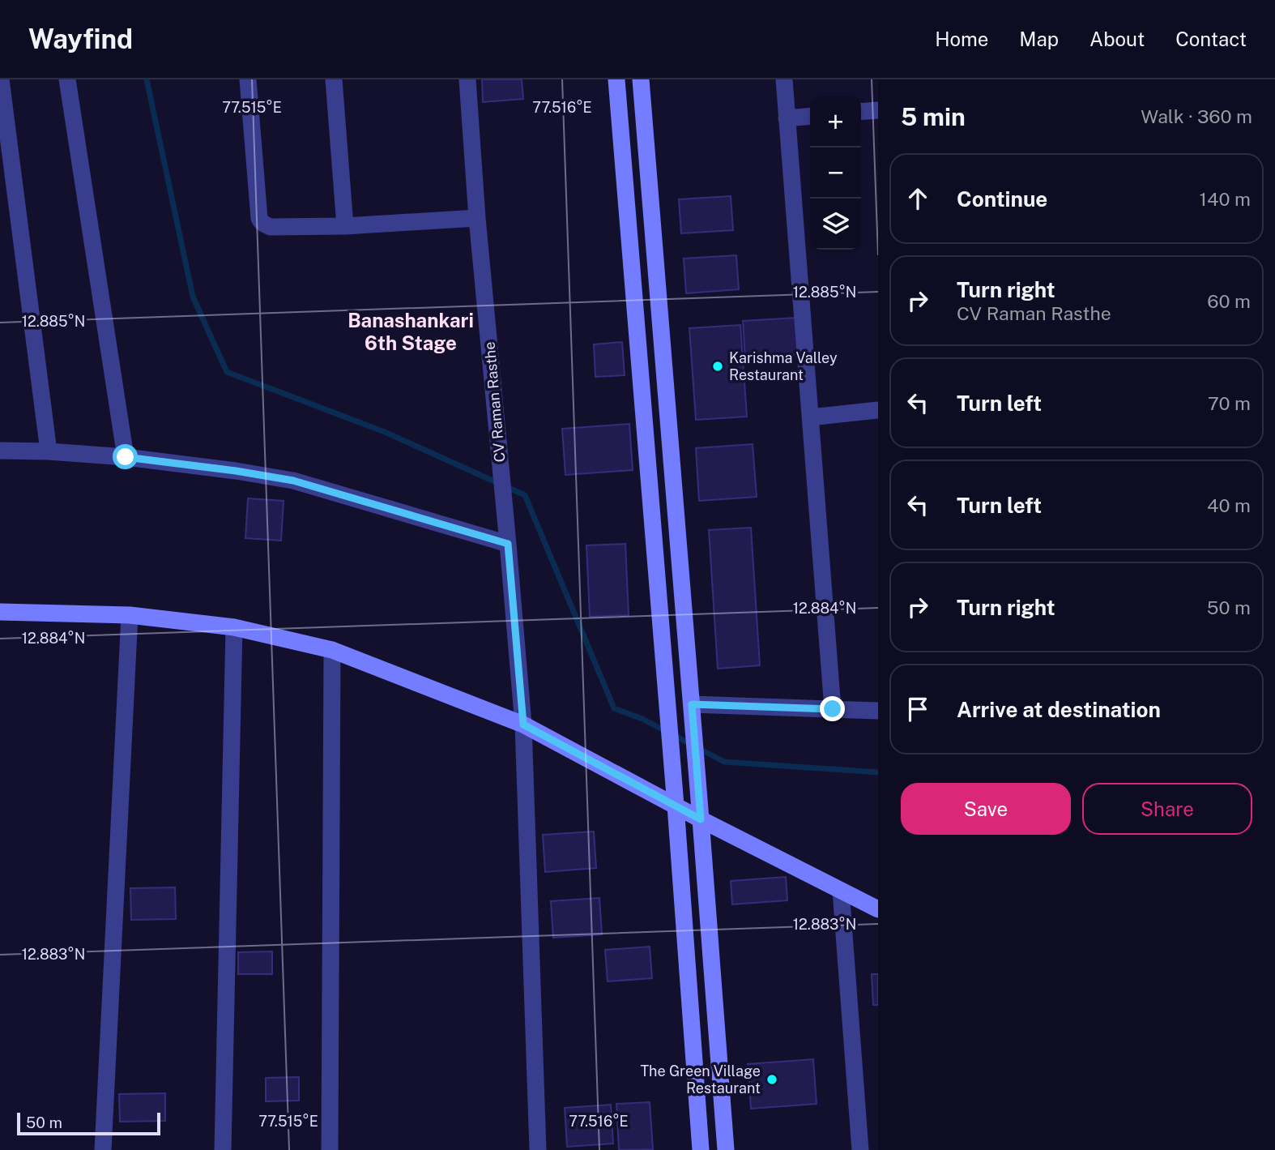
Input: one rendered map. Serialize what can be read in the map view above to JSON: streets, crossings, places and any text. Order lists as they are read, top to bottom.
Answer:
{
  "streets": {
    "street": ["CV Raman Rasthe"]
  },
  "districts": ["Banashankari 6th Stage"],
  "places": ["Karishma Valley Restaurant", "The Green Village Restaurant"],
  "scale_bar": "50 m",
  "page": {
    "header": "Wayfind",
    "nav": [
      "Home",
      "Map",
      "About",
      "Contact"
    ],
    "heading": ["5 min", "Walk · 360 m"],
    "map_buttons": ["+", "−"],
    "list": [
      ["Continue", "140 m"],
      ["Turn right", "CV Raman Rasthe", "60 m"],
      ["Turn left", "70 m"],
      ["Turn left", "40 m"],
      ["Turn right", "50 m"],
      "Arrive at destination"
    ],
    "buttons": ["Save", "Share"],
    "scale": "50 m"
  },
  "coordinates": [
    "77.515°E",
    "77.516°E",
    "12.885°N",
    "12.884°N",
    "12.883°N"
  ]
}
